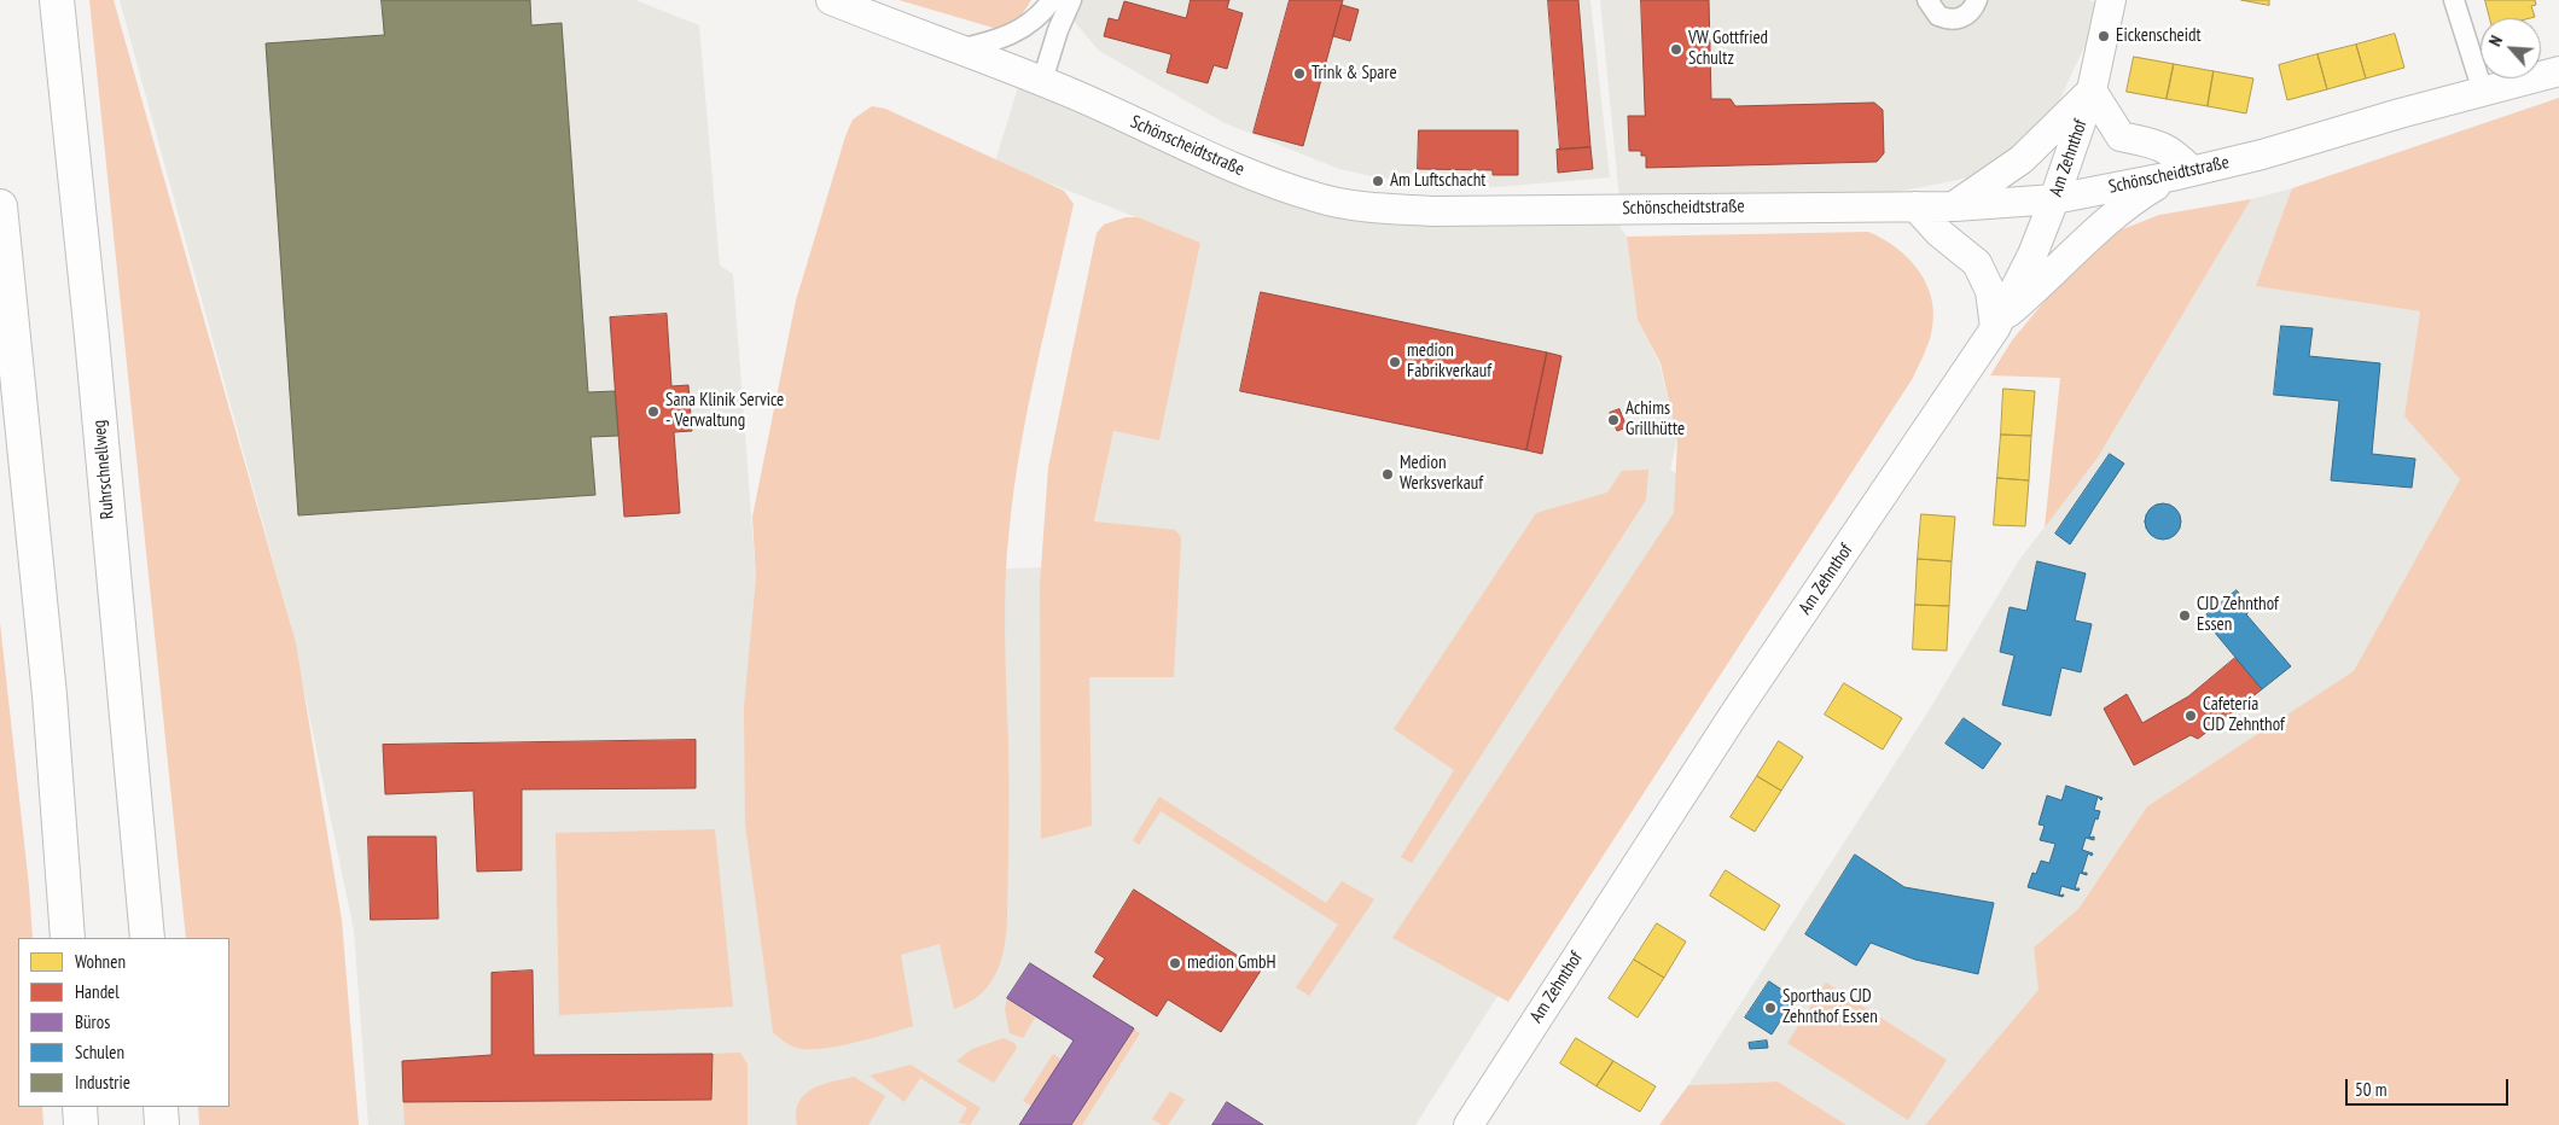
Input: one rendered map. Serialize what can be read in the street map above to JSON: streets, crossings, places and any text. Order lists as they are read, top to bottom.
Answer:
{
  "streets": {
    "highway": ["Ruhrschnellweg"],
    "main road": ["Schönscheidtstraße", "Am Zehnthof"]
  },
  "crossings": [
    ["Schönscheidtstraße", "Am Zehnthof"]
  ],
  "places": [
    "Eickenscheidt",
    "VW Gottfried Schultz",
    "Trink & Spare",
    "Am Luftschacht",
    "medion Fabrikverkauf",
    "Sana Klinik Service - Verwaltung",
    "Achims Grillhütte",
    "Medion Werksverkauf",
    "CJD Zehnthof Essen",
    "Cafetería CJD Zehnthof",
    "medion GmbH",
    "Sporthaus CJD Zehnthof Essen"
  ],
  "legend": [
    "Wohnen",
    "Handel",
    "Büros",
    "Schulen",
    "Industrie"
  ],
  "scale_bar": "50 m",
  "north": "top left"
}
